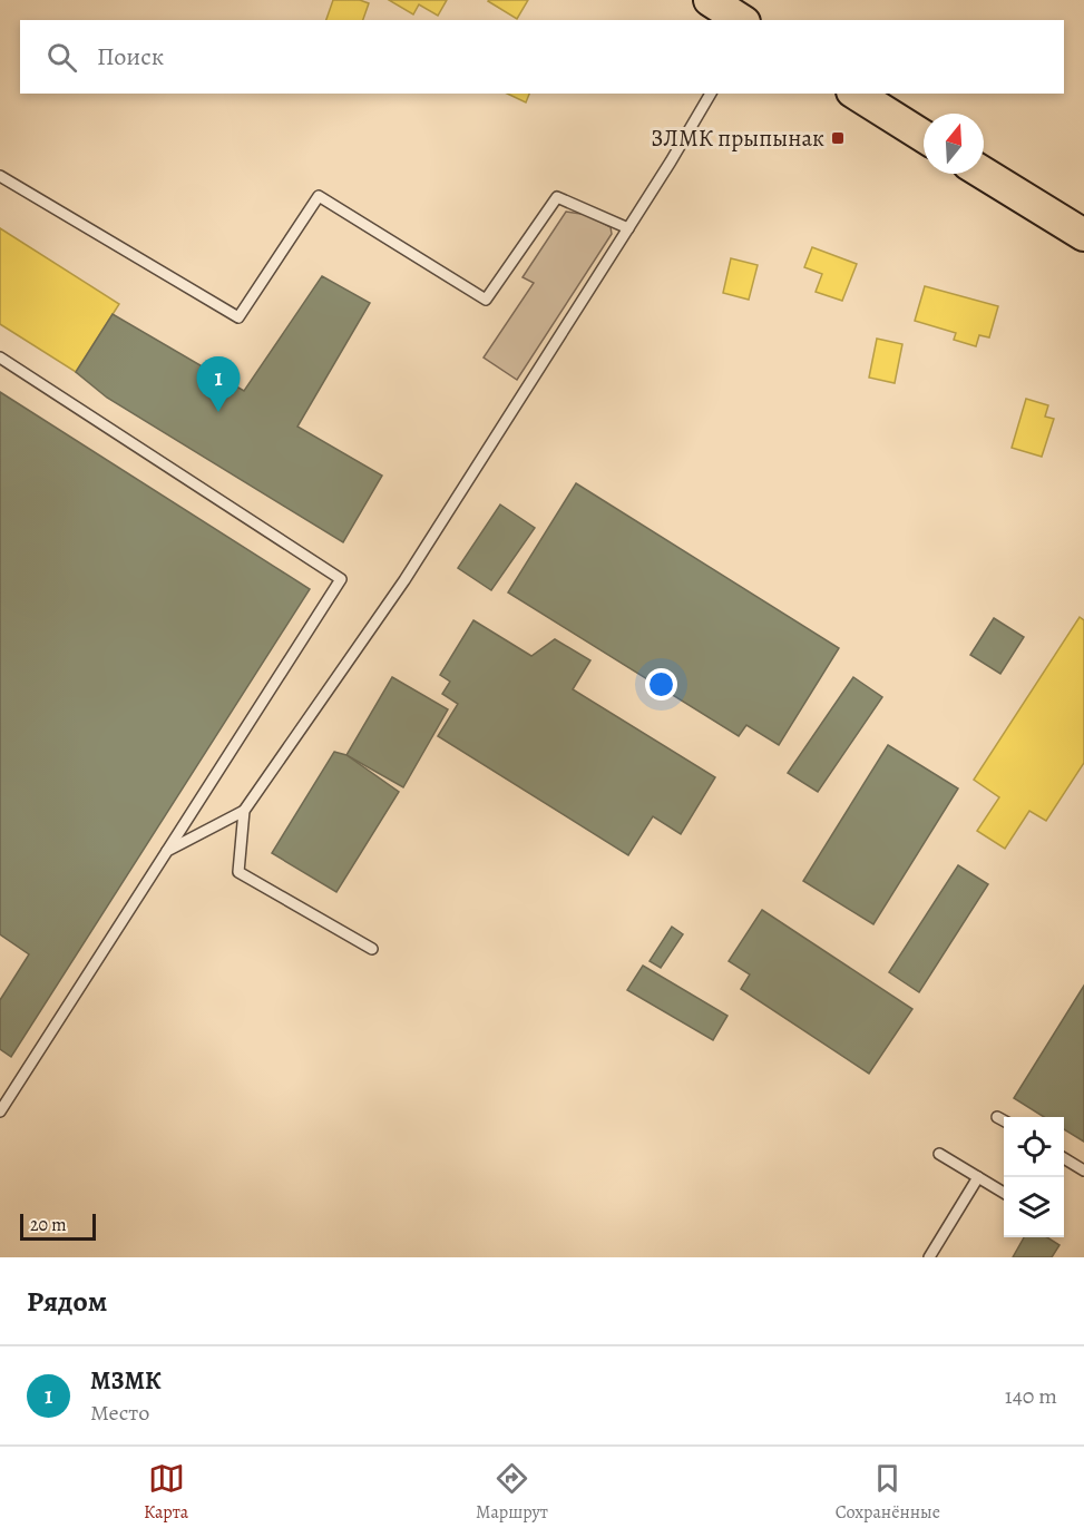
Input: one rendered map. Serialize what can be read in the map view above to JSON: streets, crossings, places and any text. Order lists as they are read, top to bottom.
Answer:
{
  "places": {
    "transit": ["ЗЛМК прыпынак"]
  },
  "scale_bar": "20 m",
  "north": "top",
  "page": {
    "search": "Поиск",
    "pins": "1",
    "scale": "20 m",
    "heading": "Рядом",
    "list": [
      {
        "mark": "1",
        "name": "МЗМК",
        "note": "Место",
        "value": "140 m"
      }
    ],
    "nav": ["Карта", "Маршрут", "Сохранённые"]
  }
}
